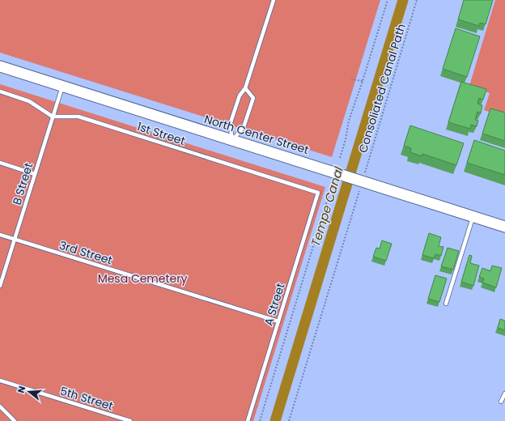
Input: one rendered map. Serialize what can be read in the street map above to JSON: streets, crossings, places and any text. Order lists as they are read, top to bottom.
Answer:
{
  "streets": {
    "street": ["North Center Street"],
    "lane": [
      "1st Street",
      "B Street",
      "3rd Street",
      "A Street",
      "5th Street"
    ],
    "path": ["Consoliated Canal Path"]
  },
  "crossings": [
    ["Consoliated Canal Path", "North Center Street"],
    ["1st Street", "B Street"],
    ["1st Street", "A Street"],
    ["North Center Street", "B Street"],
    ["B Street", "3rd Street"],
    ["3rd Street", "A Street"]
  ],
  "water": ["Tempe Canal"],
  "parks": ["Mesa Cemetery"],
  "north": "left"
}
